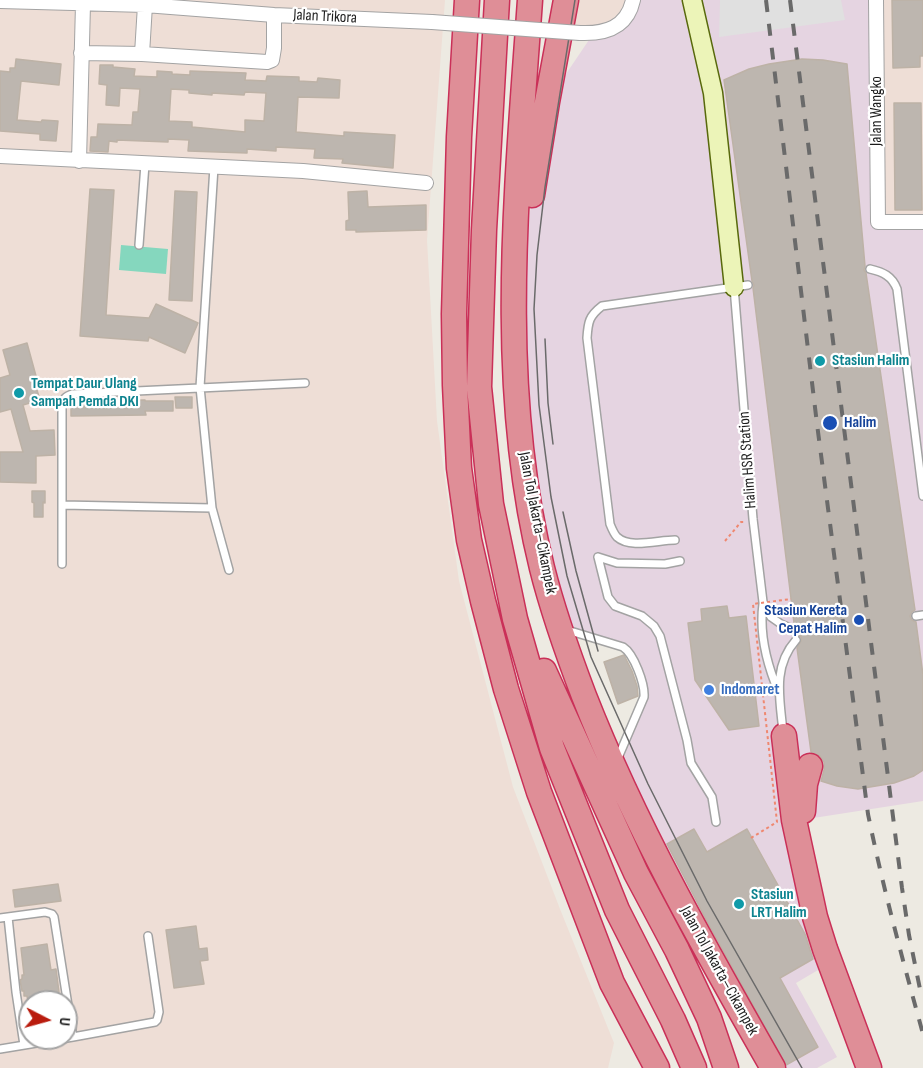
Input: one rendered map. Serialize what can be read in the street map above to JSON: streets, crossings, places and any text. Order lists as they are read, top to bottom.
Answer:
{
  "streets": {
    "highway": ["Jalan Tol Jakarta–Cikampek"],
    "street": ["Jalan Trikora", "Jalan Wangko"],
    "lane": ["Halim HSR Station"]
  },
  "places": [
    "Stasiun Halim",
    "Tempat Daur Ulang Sampah Pemda DKI",
    "Halim",
    "Stasiun Kereta Cepat Halim",
    "Indomaret",
    "Stasiun LRT Halim"
  ],
  "north": "right"
}
